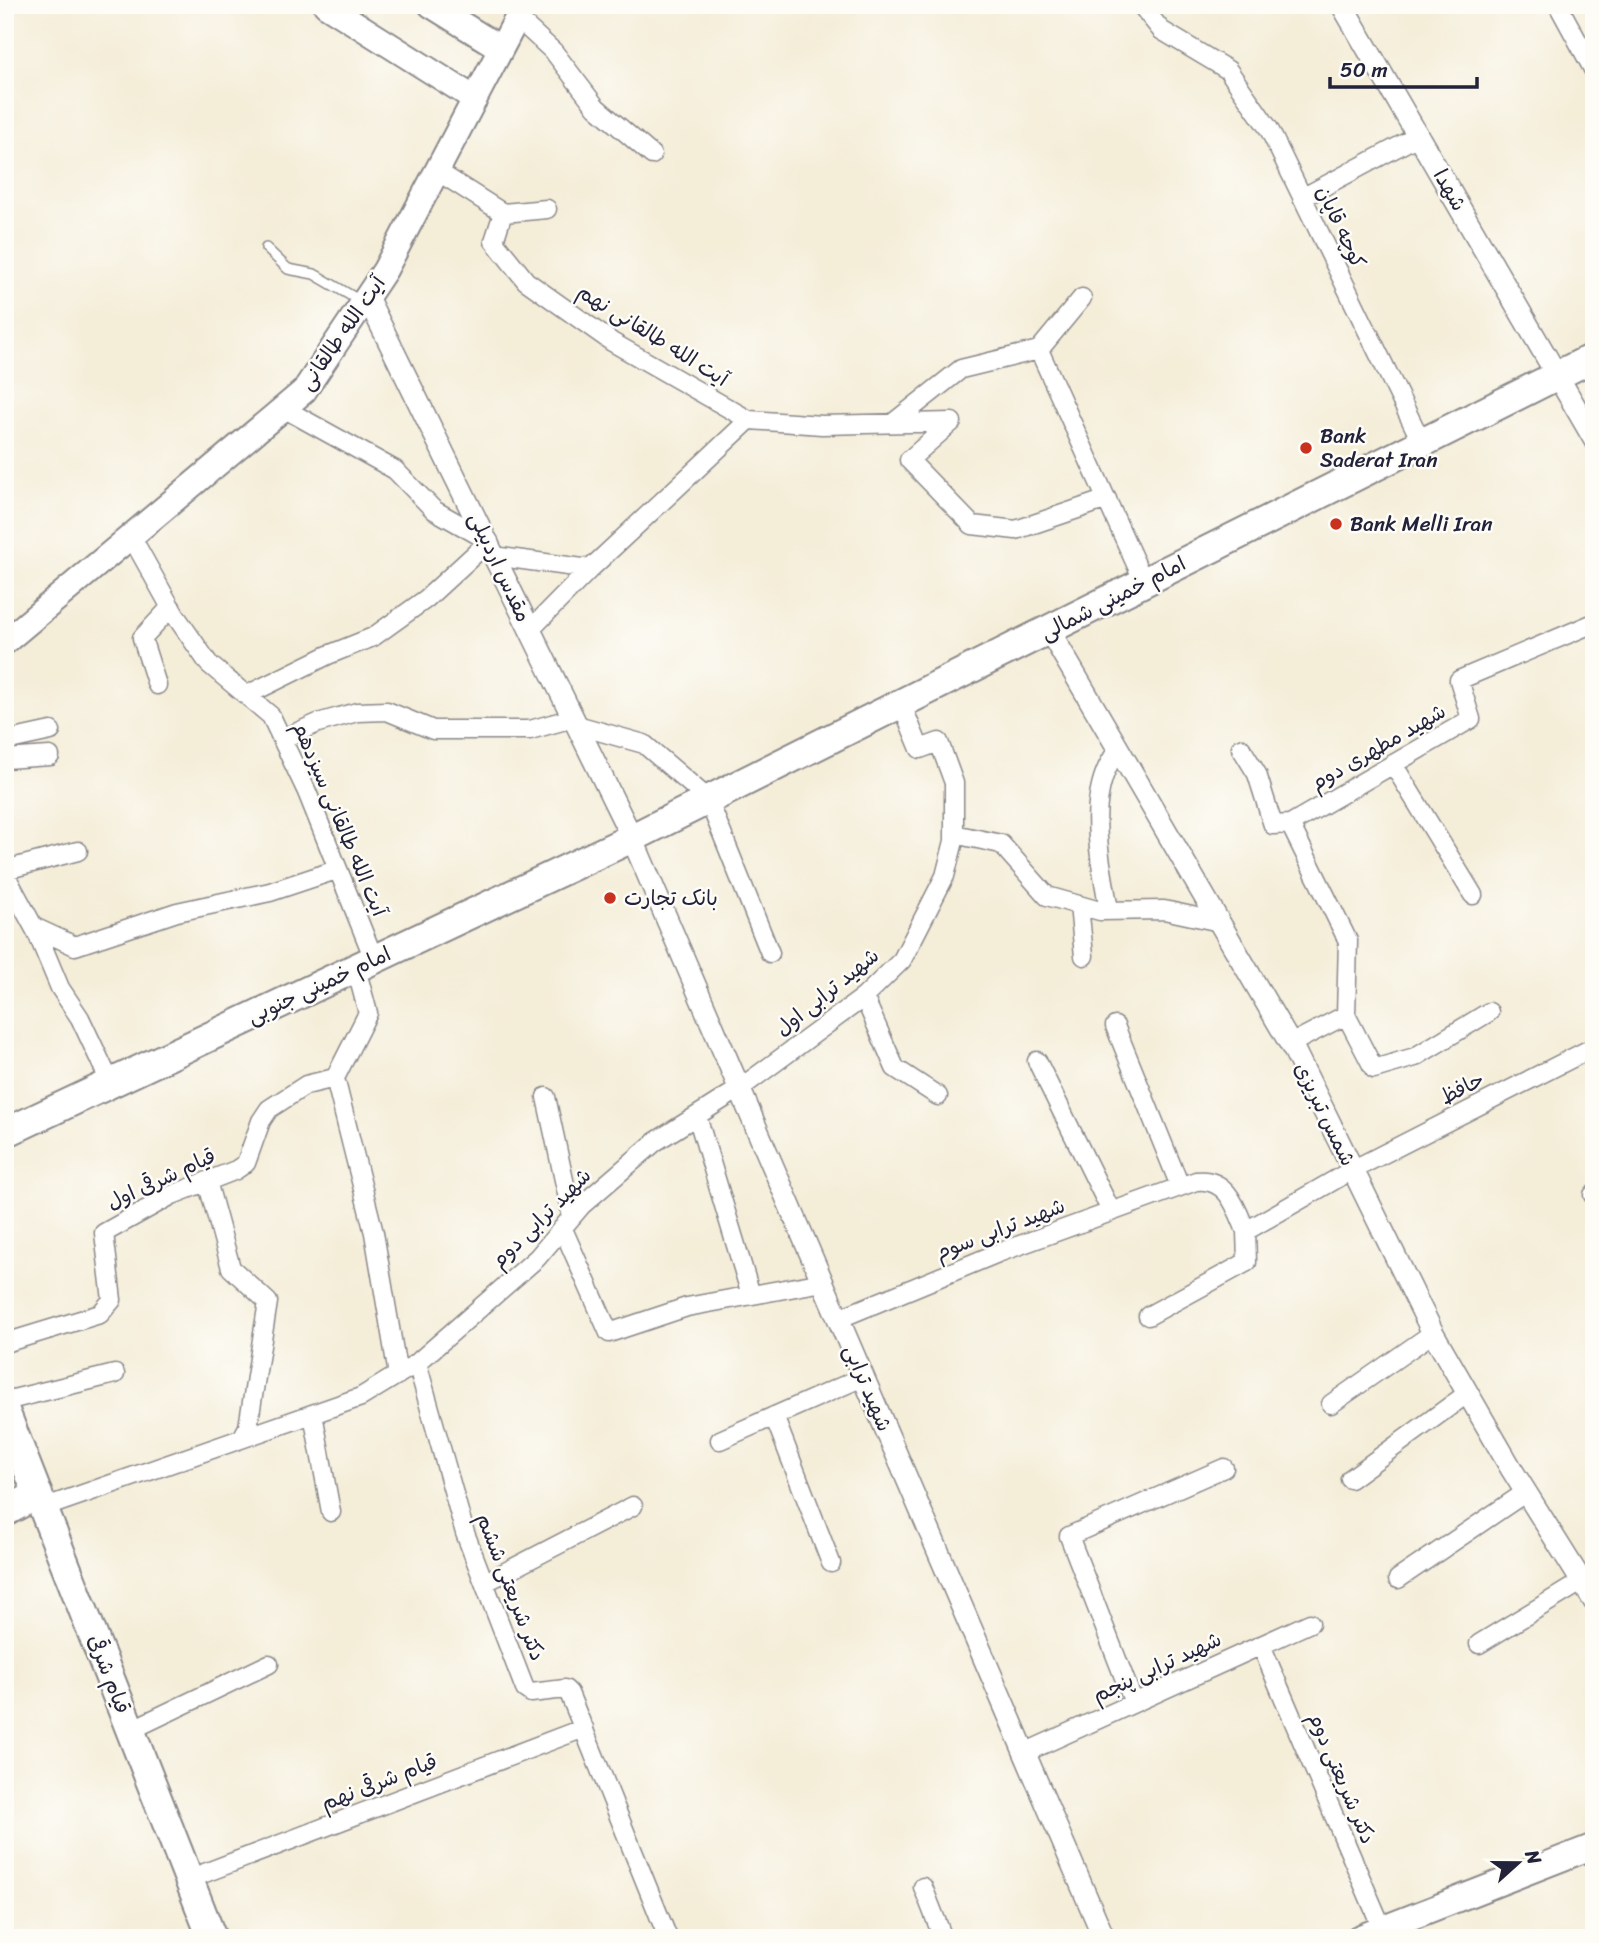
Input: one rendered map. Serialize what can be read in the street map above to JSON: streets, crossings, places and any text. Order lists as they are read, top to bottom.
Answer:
{
  "streets": {
    "main road": [
      "آیت الله طالقانی",
      "امام خمینی شمالی",
      "امام خمینی جنوبی",
      "قیام شرقی"
    ],
    "street": [
      "شهدا",
      "کوچه قاپان",
      "آیت الله طالقانی نهم",
      "مقدس اردبیلی",
      "شهید مطهری دوم",
      "آیت الله طالقانی سیزدهم",
      "شهید ترابی اول",
      "حافظ",
      "شمس تبریزی",
      "قیام شرقی اول",
      "شهید ترابی دوم",
      "شهید ترابی سوم",
      "شهید ترابی",
      "دکتر شریعتی ششم",
      "شهید ترابی پنجم",
      "دکتر شریعتی دوم",
      "قیام شرقی نهم"
    ]
  },
  "crossings": [
    ["شهدا", "امام خمینی شمالی"],
    ["کوچه قاپان", "امام خمینی شمالی"],
    ["آیت الله طالقانی", "مقدس اردبیلی"],
    ["آیت الله طالقانی", "آیت الله طالقانی سیزدهم"],
    ["مقدس اردبیلی", "امام خمینی شمالی"],
    ["مقدس اردبیلی", "امام خمینی جنوبی"],
    ["مقدس اردبیلی", "شهید ترابی"],
    ["امام خمینی شمالی", "امام خمینی جنوبی"],
    ["امام خمینی شمالی", "شهید ترابی اول"],
    ["امام خمینی شمالی", "شمس تبریزی"],
    ["امام خمینی شمالی", "شهید ترابی"],
    ["آیت الله طالقانی سیزدهم", "امام خمینی جنوبی"],
    ["آیت الله طالقانی سیزدهم", "قیام شرقی اول"],
    ["امام خمینی جنوبی", "شهید ترابی"],
    ["شهید ترابی اول", "شهید ترابی دوم"],
    ["شهید ترابی اول", "شهید ترابی"],
    ["حافظ", "شمس تبریزی"],
    ["حافظ", "شهید ترابی سوم"],
    ["شهید ترابی دوم", "شهید ترابی"],
    ["شهید ترابی دوم", "دکتر شریعتی ششم"],
    ["شهید ترابی دوم", "قیام شرقی"],
    ["شهید ترابی سوم", "شهید ترابی"],
    ["شهید ترابی", "شهید ترابی پنجم"],
    ["دکتر شریعتی ششم", "قیام شرقی نهم"],
    ["شهید ترابی پنجم", "دکتر شریعتی دوم"],
    ["قیام شرقی", "قیام شرقی نهم"]
  ],
  "places": ["Bank Saderat Iran", "Bank Melli Iran", "بانک تجارت"],
  "scale_bar": "50 m",
  "north": "right"
}
